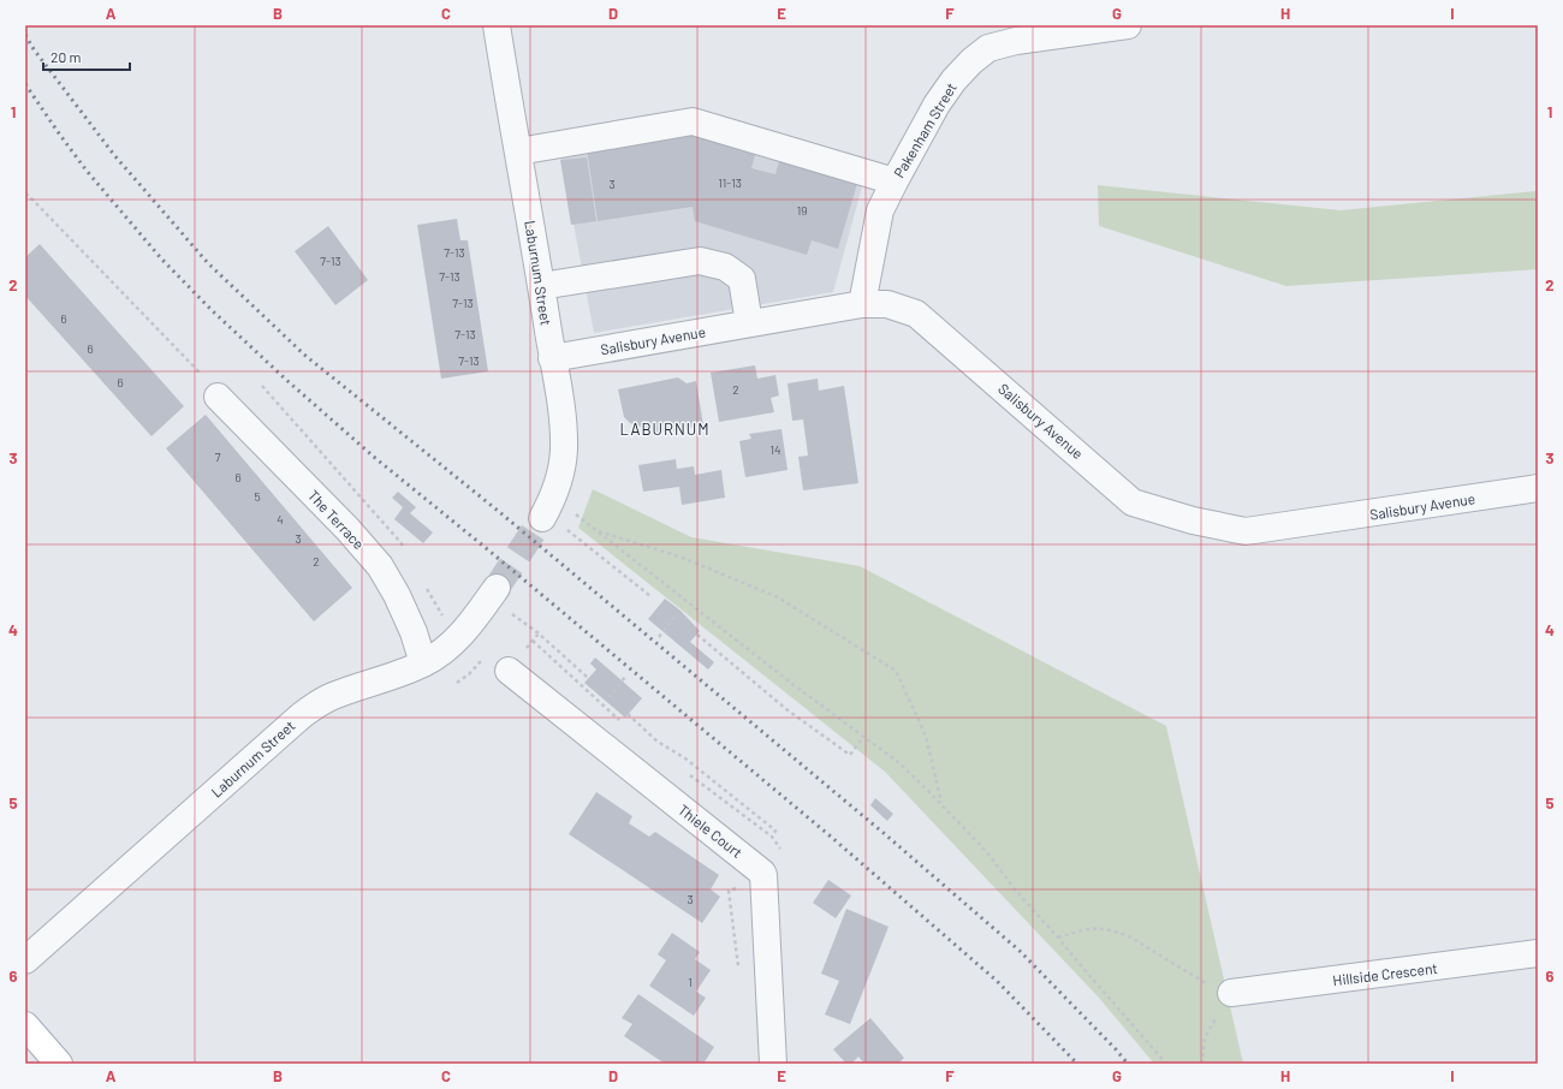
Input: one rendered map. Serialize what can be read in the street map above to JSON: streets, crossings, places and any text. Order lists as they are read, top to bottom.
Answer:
{
  "streets": {
    "street": [
      "Pakenham Street",
      "Laburnum Street",
      "Salisbury Avenue",
      "The Terrace",
      "Thiele Court",
      "Hillside Crescent"
    ]
  },
  "crossings": [
    ["Pakenham Street", "Salisbury Avenue"],
    ["Laburnum Street", "Salisbury Avenue"],
    ["Laburnum Street", "The Terrace"]
  ],
  "districts": ["LABURNUM"],
  "house_numbers": [
    "11-13",
    "3",
    "19",
    "7-13",
    "7-13",
    "7-13",
    "7-13",
    "6",
    "7-13",
    "6",
    "7-13",
    "6",
    "2",
    "14",
    "7",
    "6",
    "5",
    "4",
    "3",
    "2",
    "3",
    "1"
  ],
  "scale_bar": "20 m",
  "grid": {
    "columns": [
      "A",
      "B",
      "C",
      "D",
      "E",
      "F",
      "G",
      "H",
      "I"
    ],
    "rows": [
      "1",
      "2",
      "3",
      "4",
      "5",
      "6"
    ]
  }
}
